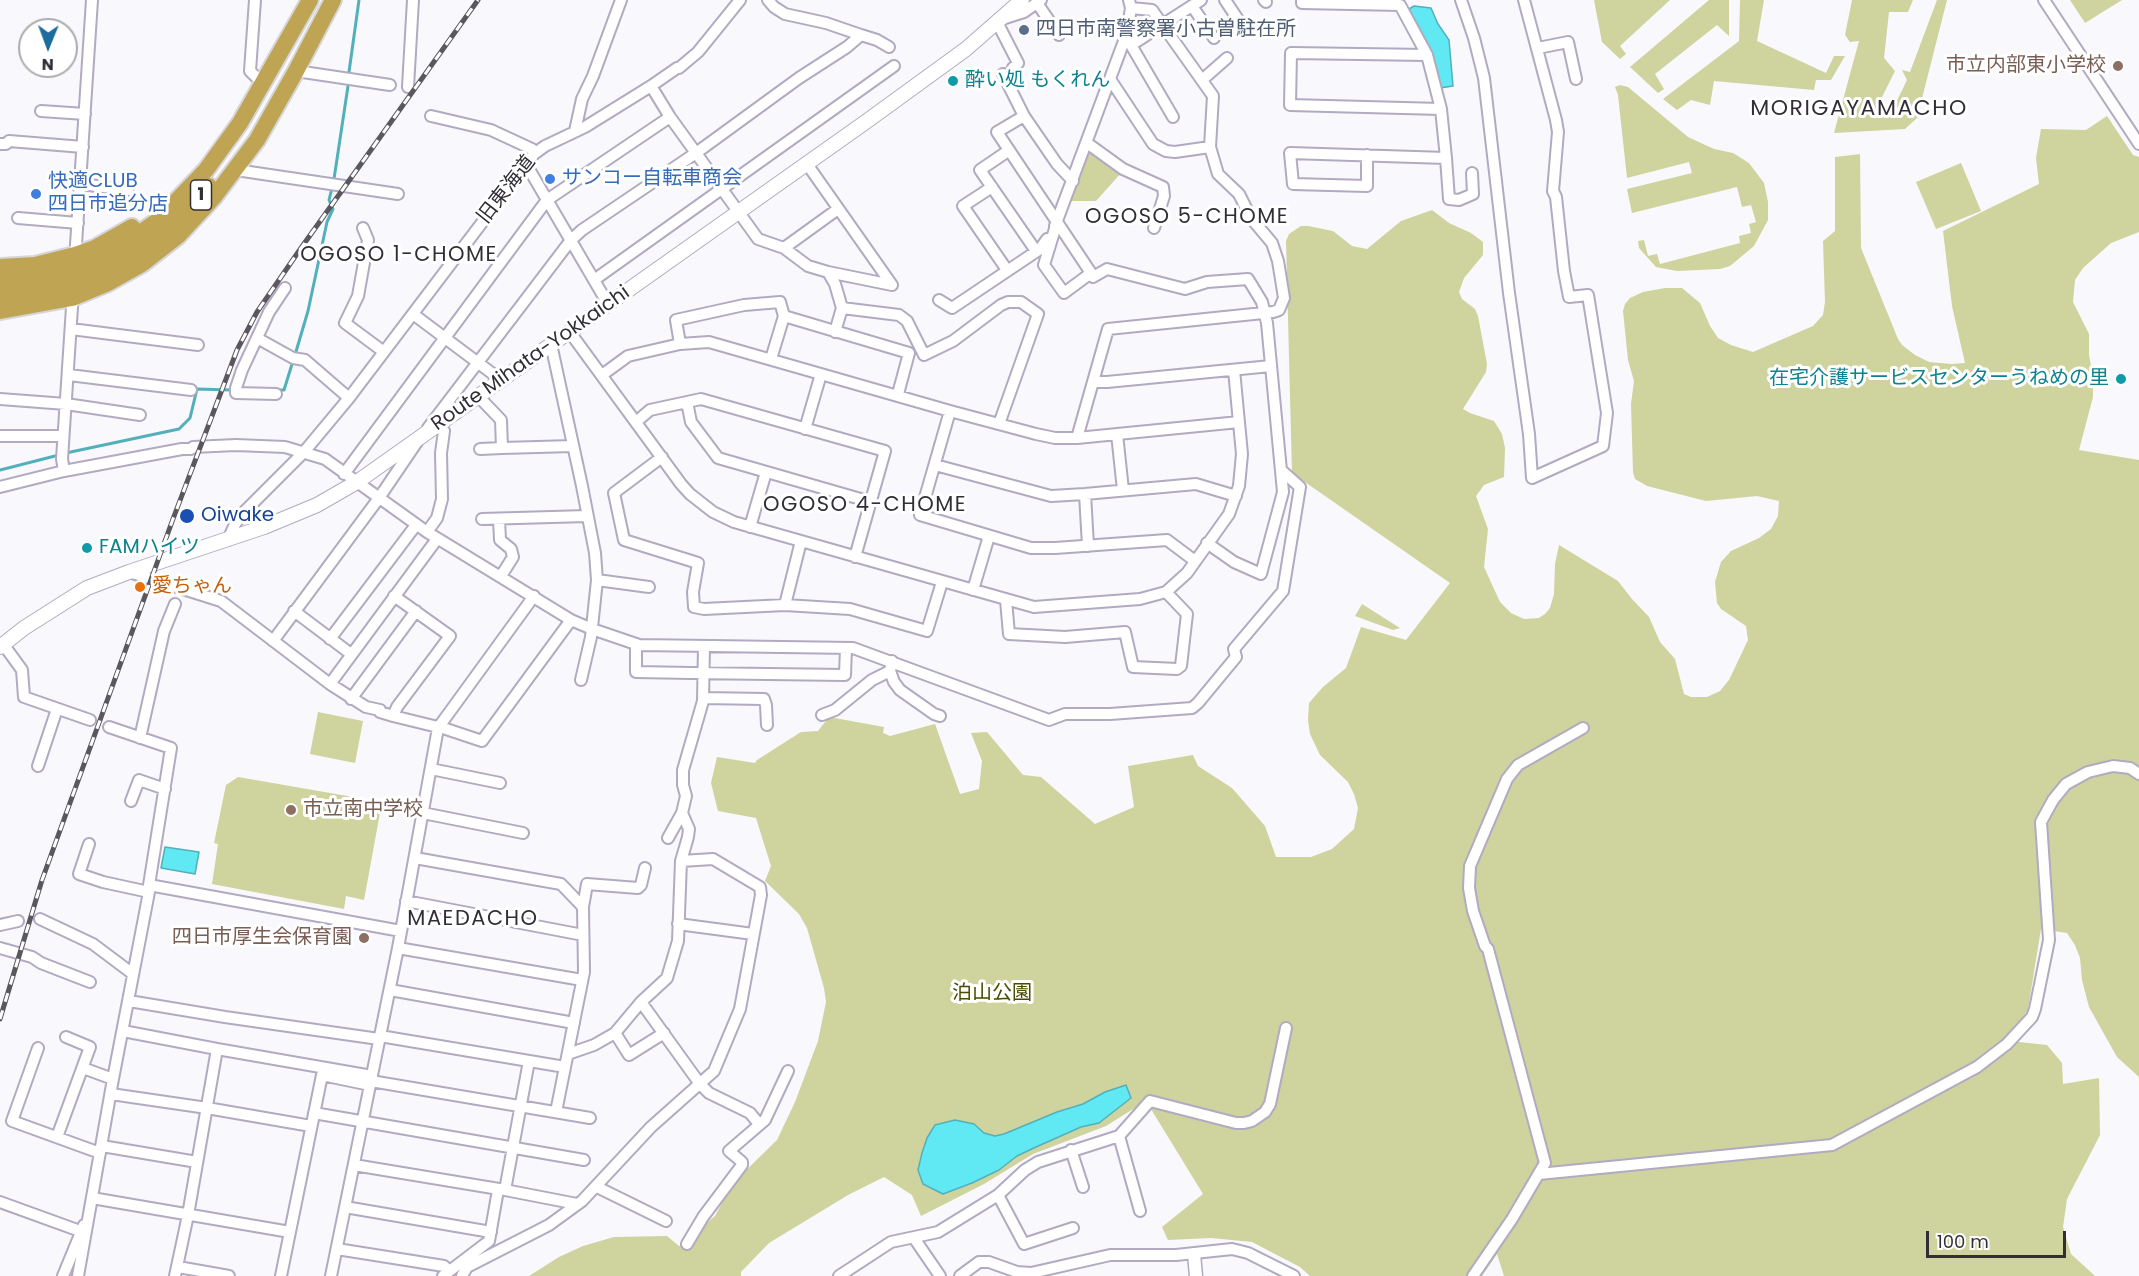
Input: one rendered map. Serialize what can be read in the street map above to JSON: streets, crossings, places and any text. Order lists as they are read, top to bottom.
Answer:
{
  "streets": {
    "highway": ["1"],
    "main road": ["Route Mihata-Yokkaichi"],
    "street": ["旧東海道"]
  },
  "crossings": [
    ["旧東海道", "Route Mihata-Yokkaichi"]
  ],
  "districts": [
    "MORIGAYAMACHO",
    "OGOSO 5-CHOME",
    "OGOSO 1-CHOME",
    "OGOSO 4-CHOME",
    "MAEDACHO"
  ],
  "parks": ["泊山公園"],
  "places": [
    "四日市南警察署小古曽駐在所",
    "市立内部東小学校",
    "酔い処 もくれん",
    "サンコー自転車商会",
    "快適CLUB 四日市追分店",
    "在宅介護サービスセンターうねめの里",
    "Oiwake",
    "FAMハイツ",
    "愛ちゃん",
    "市立南中学校",
    "四日市厚生会保育園"
  ],
  "scale_bar": "100 m",
  "north": "bottom"
}
